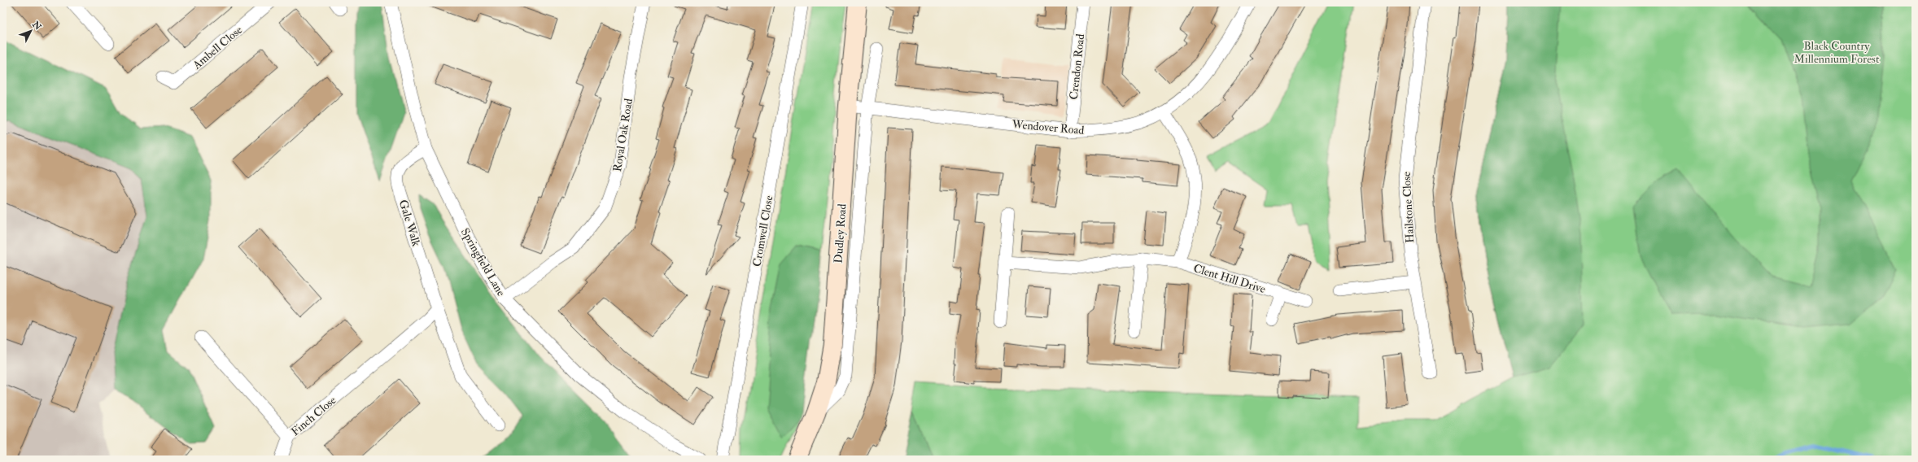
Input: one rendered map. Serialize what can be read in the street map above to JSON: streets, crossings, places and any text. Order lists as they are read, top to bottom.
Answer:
{
  "streets": {
    "main road": ["Dudley Road"],
    "street": [
      "Ambell Close",
      "Crendon Road",
      "Wendover Road",
      "Royal Oak Road",
      "Hailstone Close",
      "Gale Walk",
      "Cromwell Close",
      "Springfield Lane",
      "Clent Hill Drive",
      "Finch Close"
    ]
  },
  "crossings": [
    ["Crendon Road", "Wendover Road"],
    ["Wendover Road", "Dudley Road"],
    ["Wendover Road", "Clent Hill Drive"],
    ["Royal Oak Road", "Springfield Lane"],
    ["Gale Walk", "Springfield Lane"],
    ["Gale Walk", "Finch Close"]
  ],
  "parks": ["Black Country Millennium Forest"],
  "north": "top right"
}
